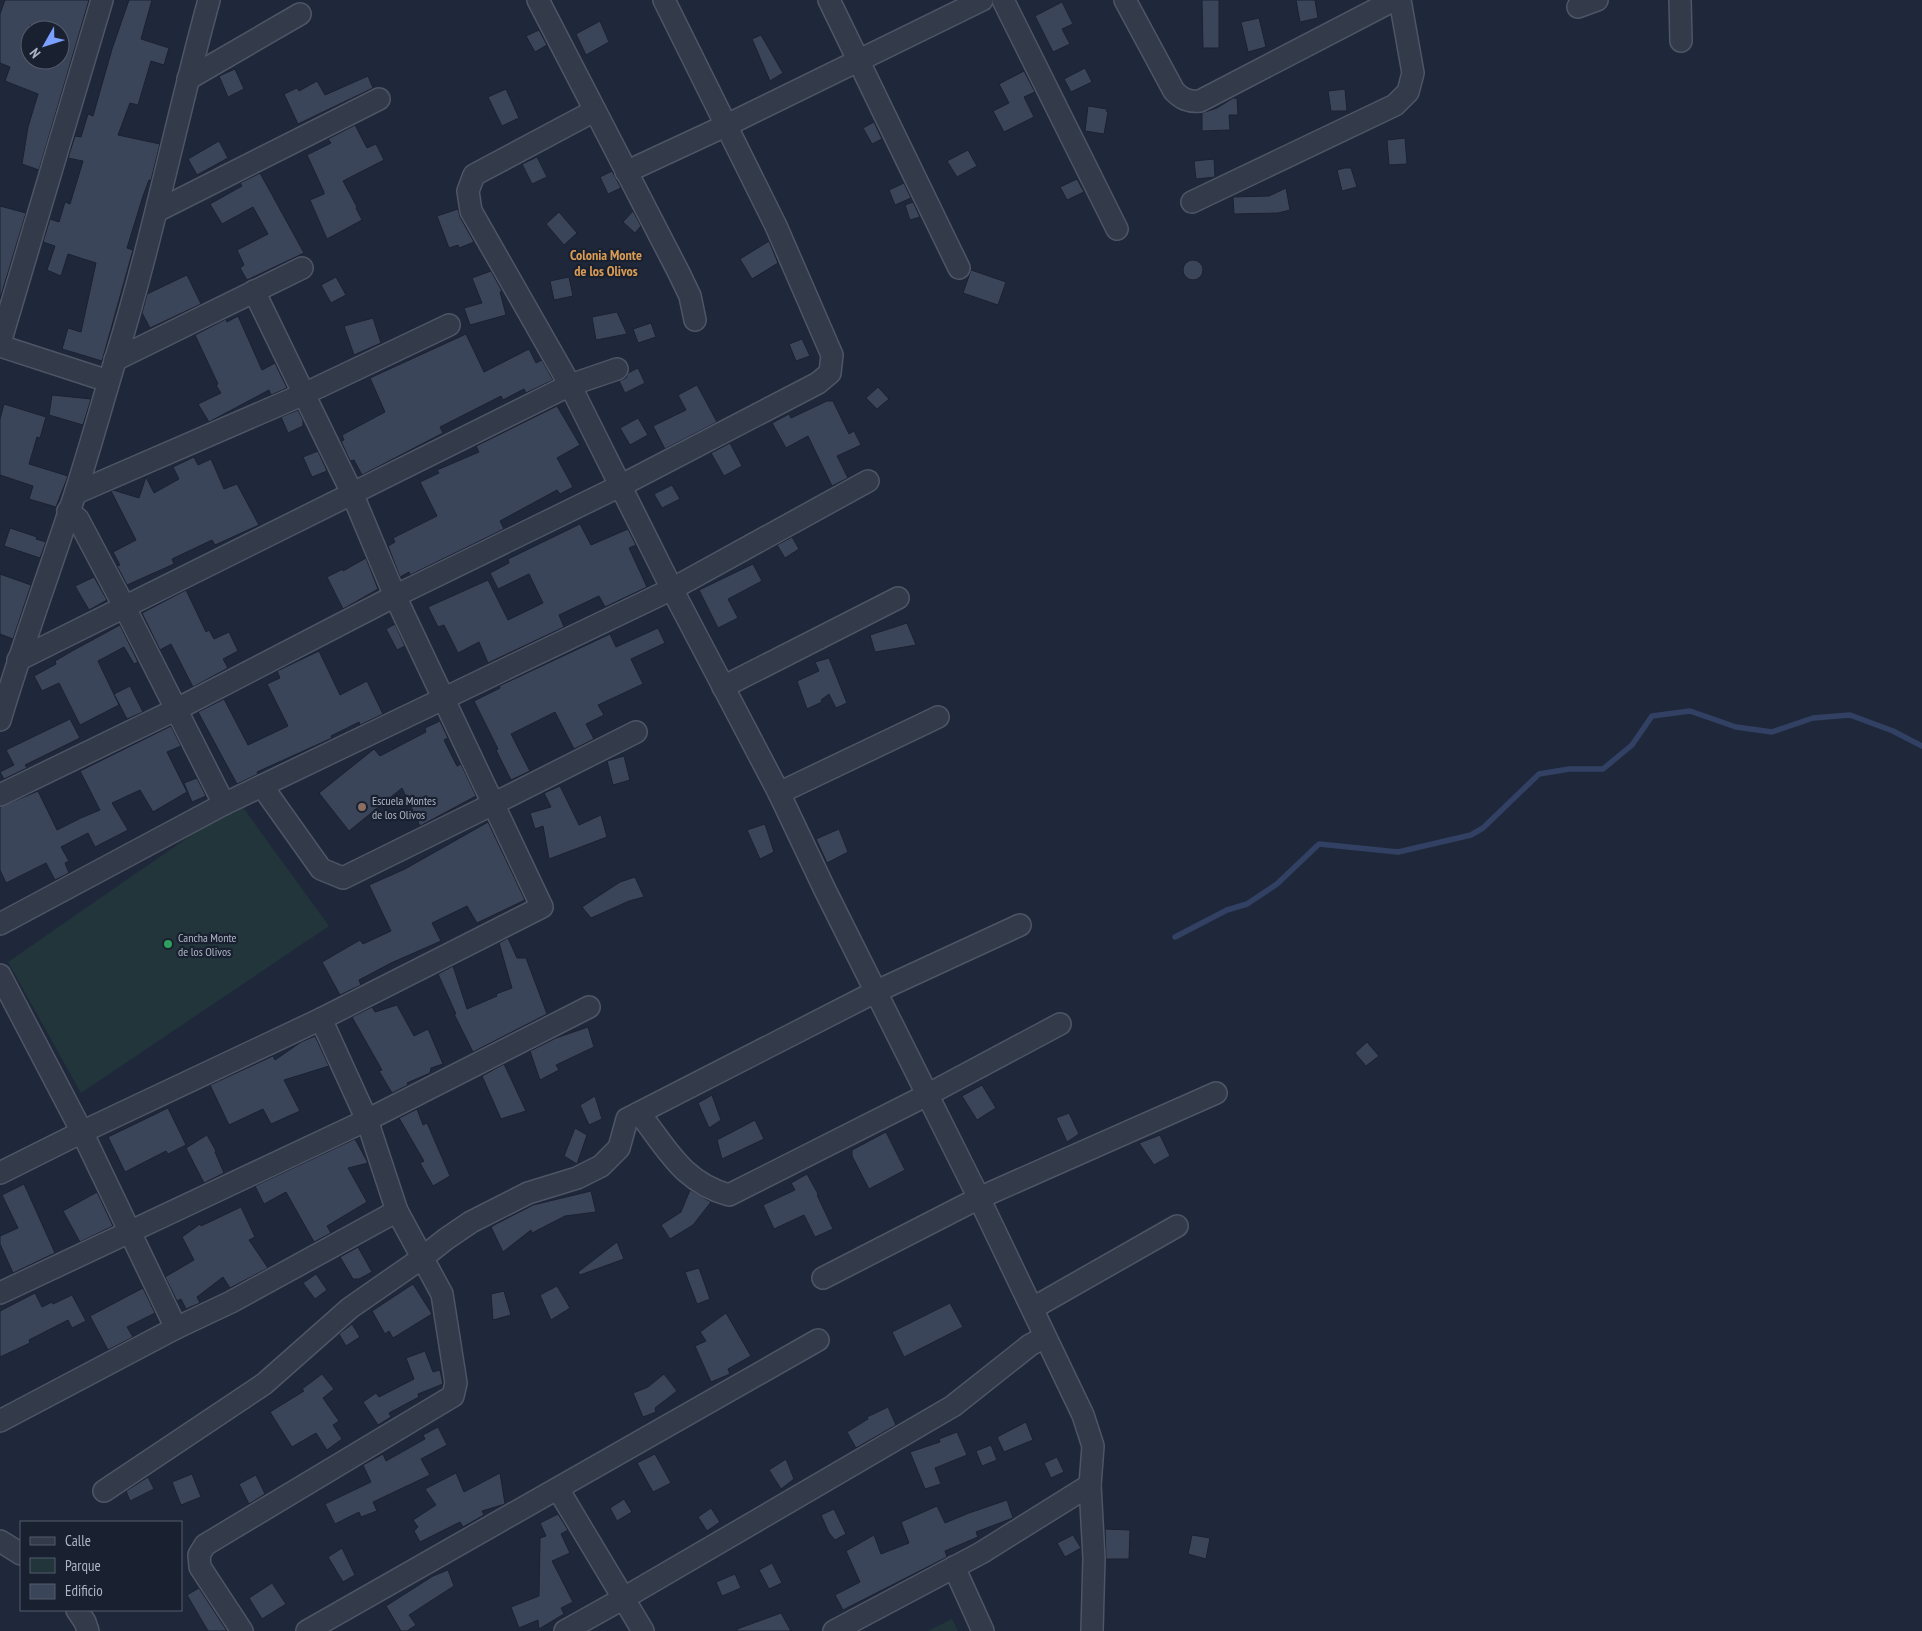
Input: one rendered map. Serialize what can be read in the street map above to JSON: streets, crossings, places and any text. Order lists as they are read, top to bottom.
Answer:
{
  "districts": ["Colonia Monte de los Olivos"],
  "places": ["Escuela Montes de los Olivos", "Cancha Monte de los Olivos"],
  "legend": ["Calle", "Parque", "Edificio"],
  "north": "bottom left"
}
